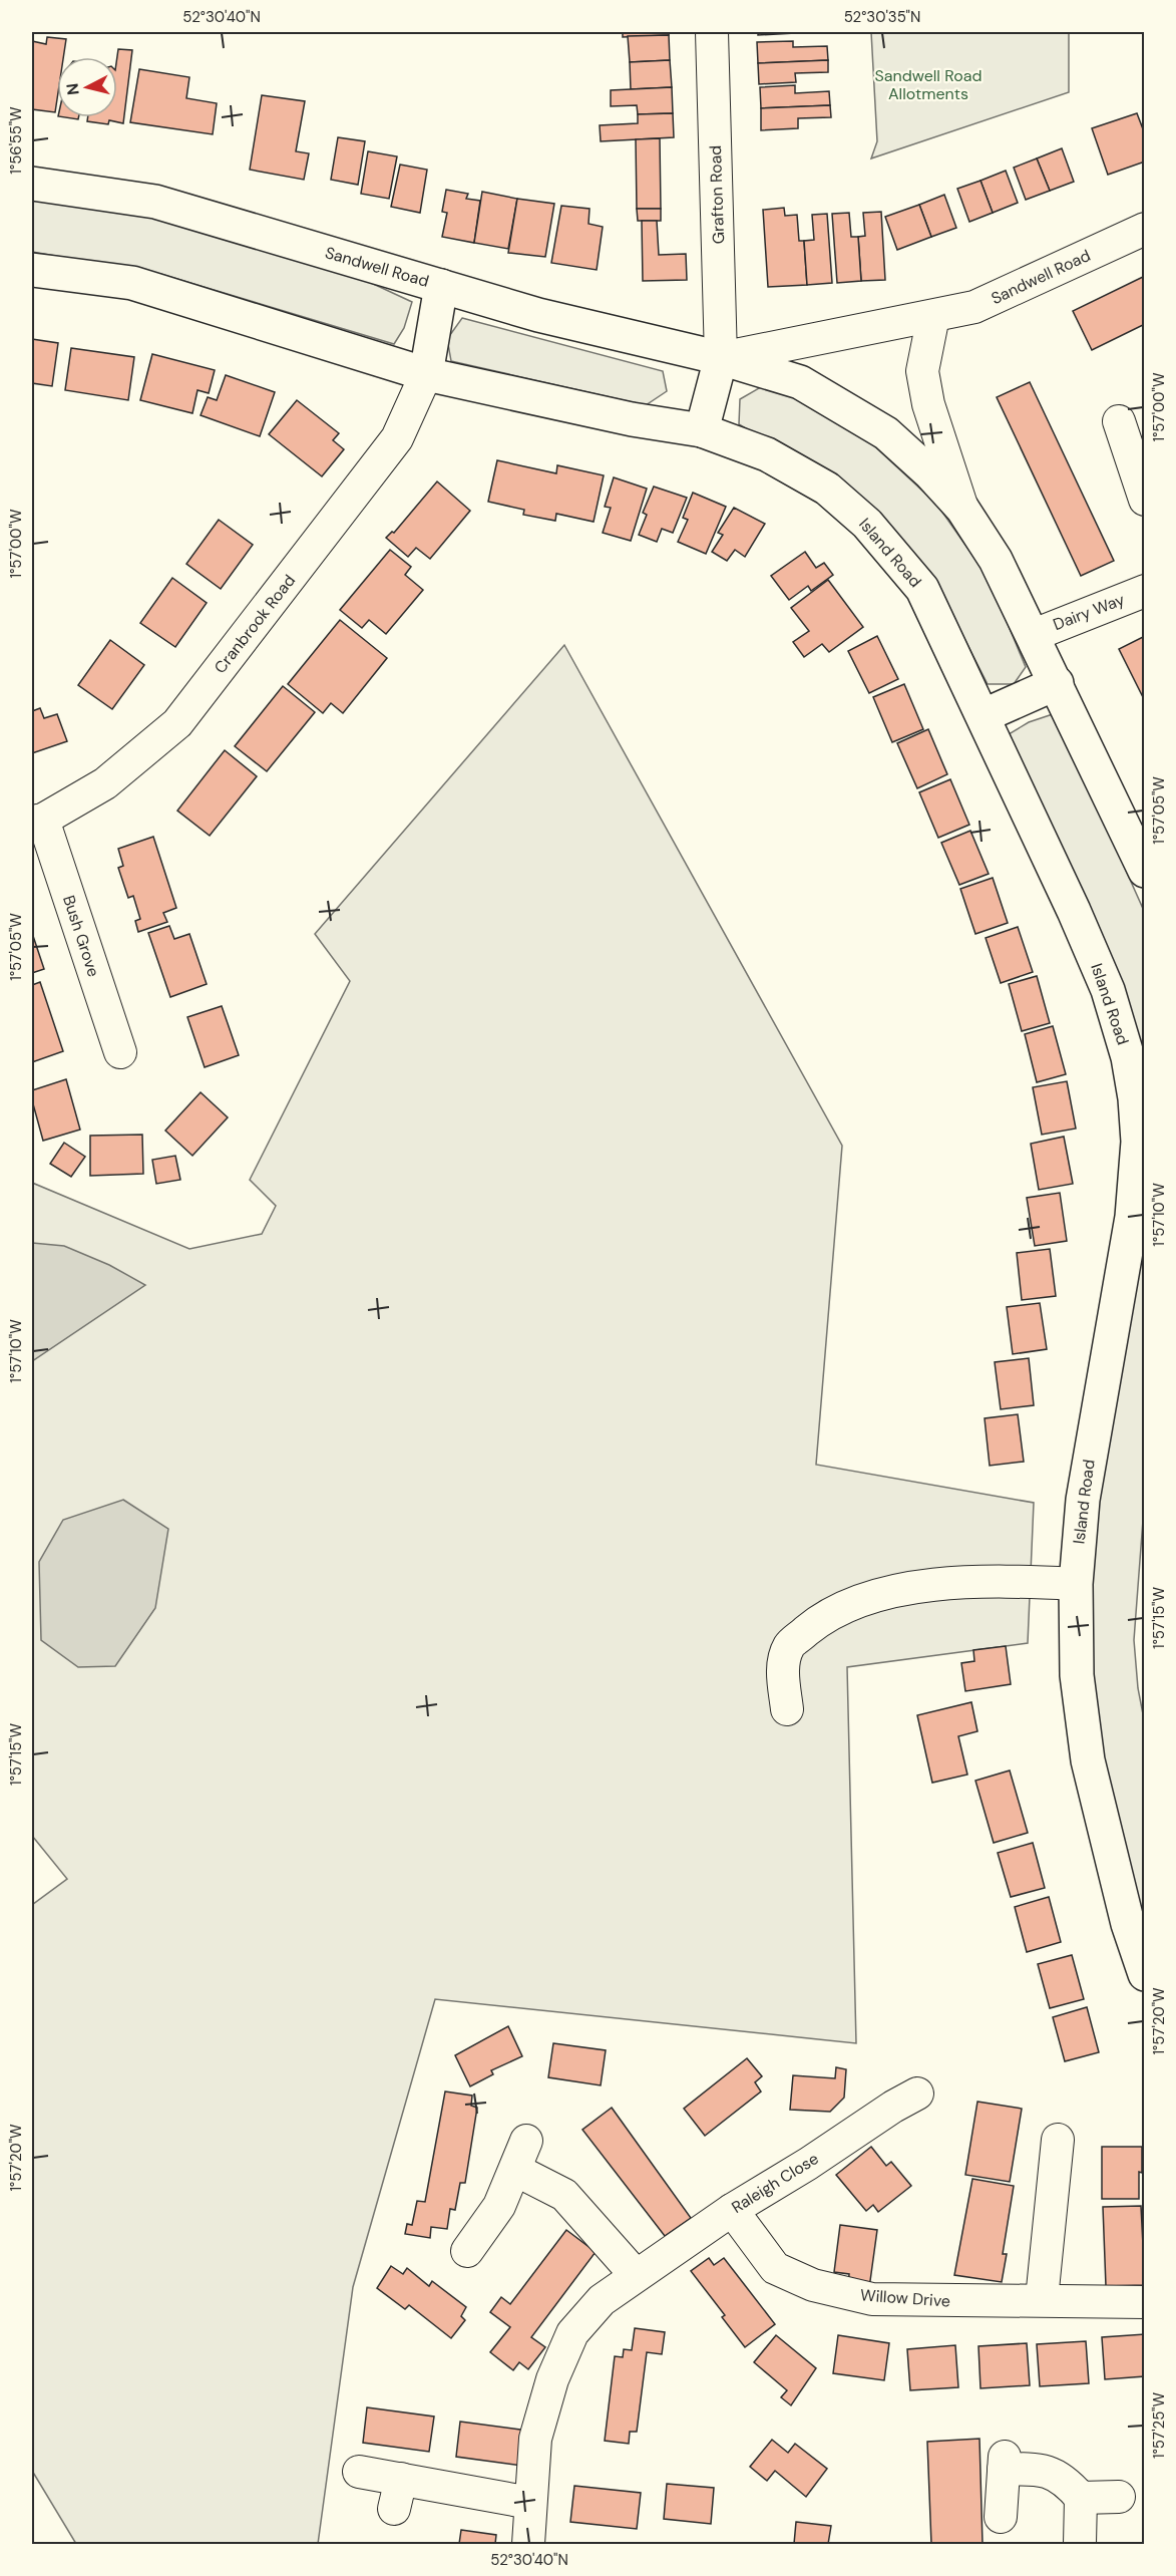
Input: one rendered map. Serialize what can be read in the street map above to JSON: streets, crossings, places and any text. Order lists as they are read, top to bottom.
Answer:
{
  "streets": {
    "main road": ["Sandwell Road", "Island Road"],
    "street": [
      "Grafton Road",
      "Dairy Way",
      "Cranbrook Road",
      "Bush Grove",
      "Raleigh Close",
      "Willow Drive"
    ]
  },
  "crossings": [
    ["Grafton Road", "Sandwell Road"],
    ["Cranbrook Road", "Bush Grove"],
    ["Raleigh Close", "Willow Drive"]
  ],
  "parks": ["Sandwell Road Allotments"],
  "north": "left",
  "coordinates": [
    "52°30'40\"N",
    "52°30'35\"N",
    "1°56'55\"W",
    "1°57'00\"W",
    "1°57'05\"W",
    "1°57'10\"W",
    "1°57'15\"W",
    "1°57'20\"W",
    "1°57'25\"W"
  ]
}
